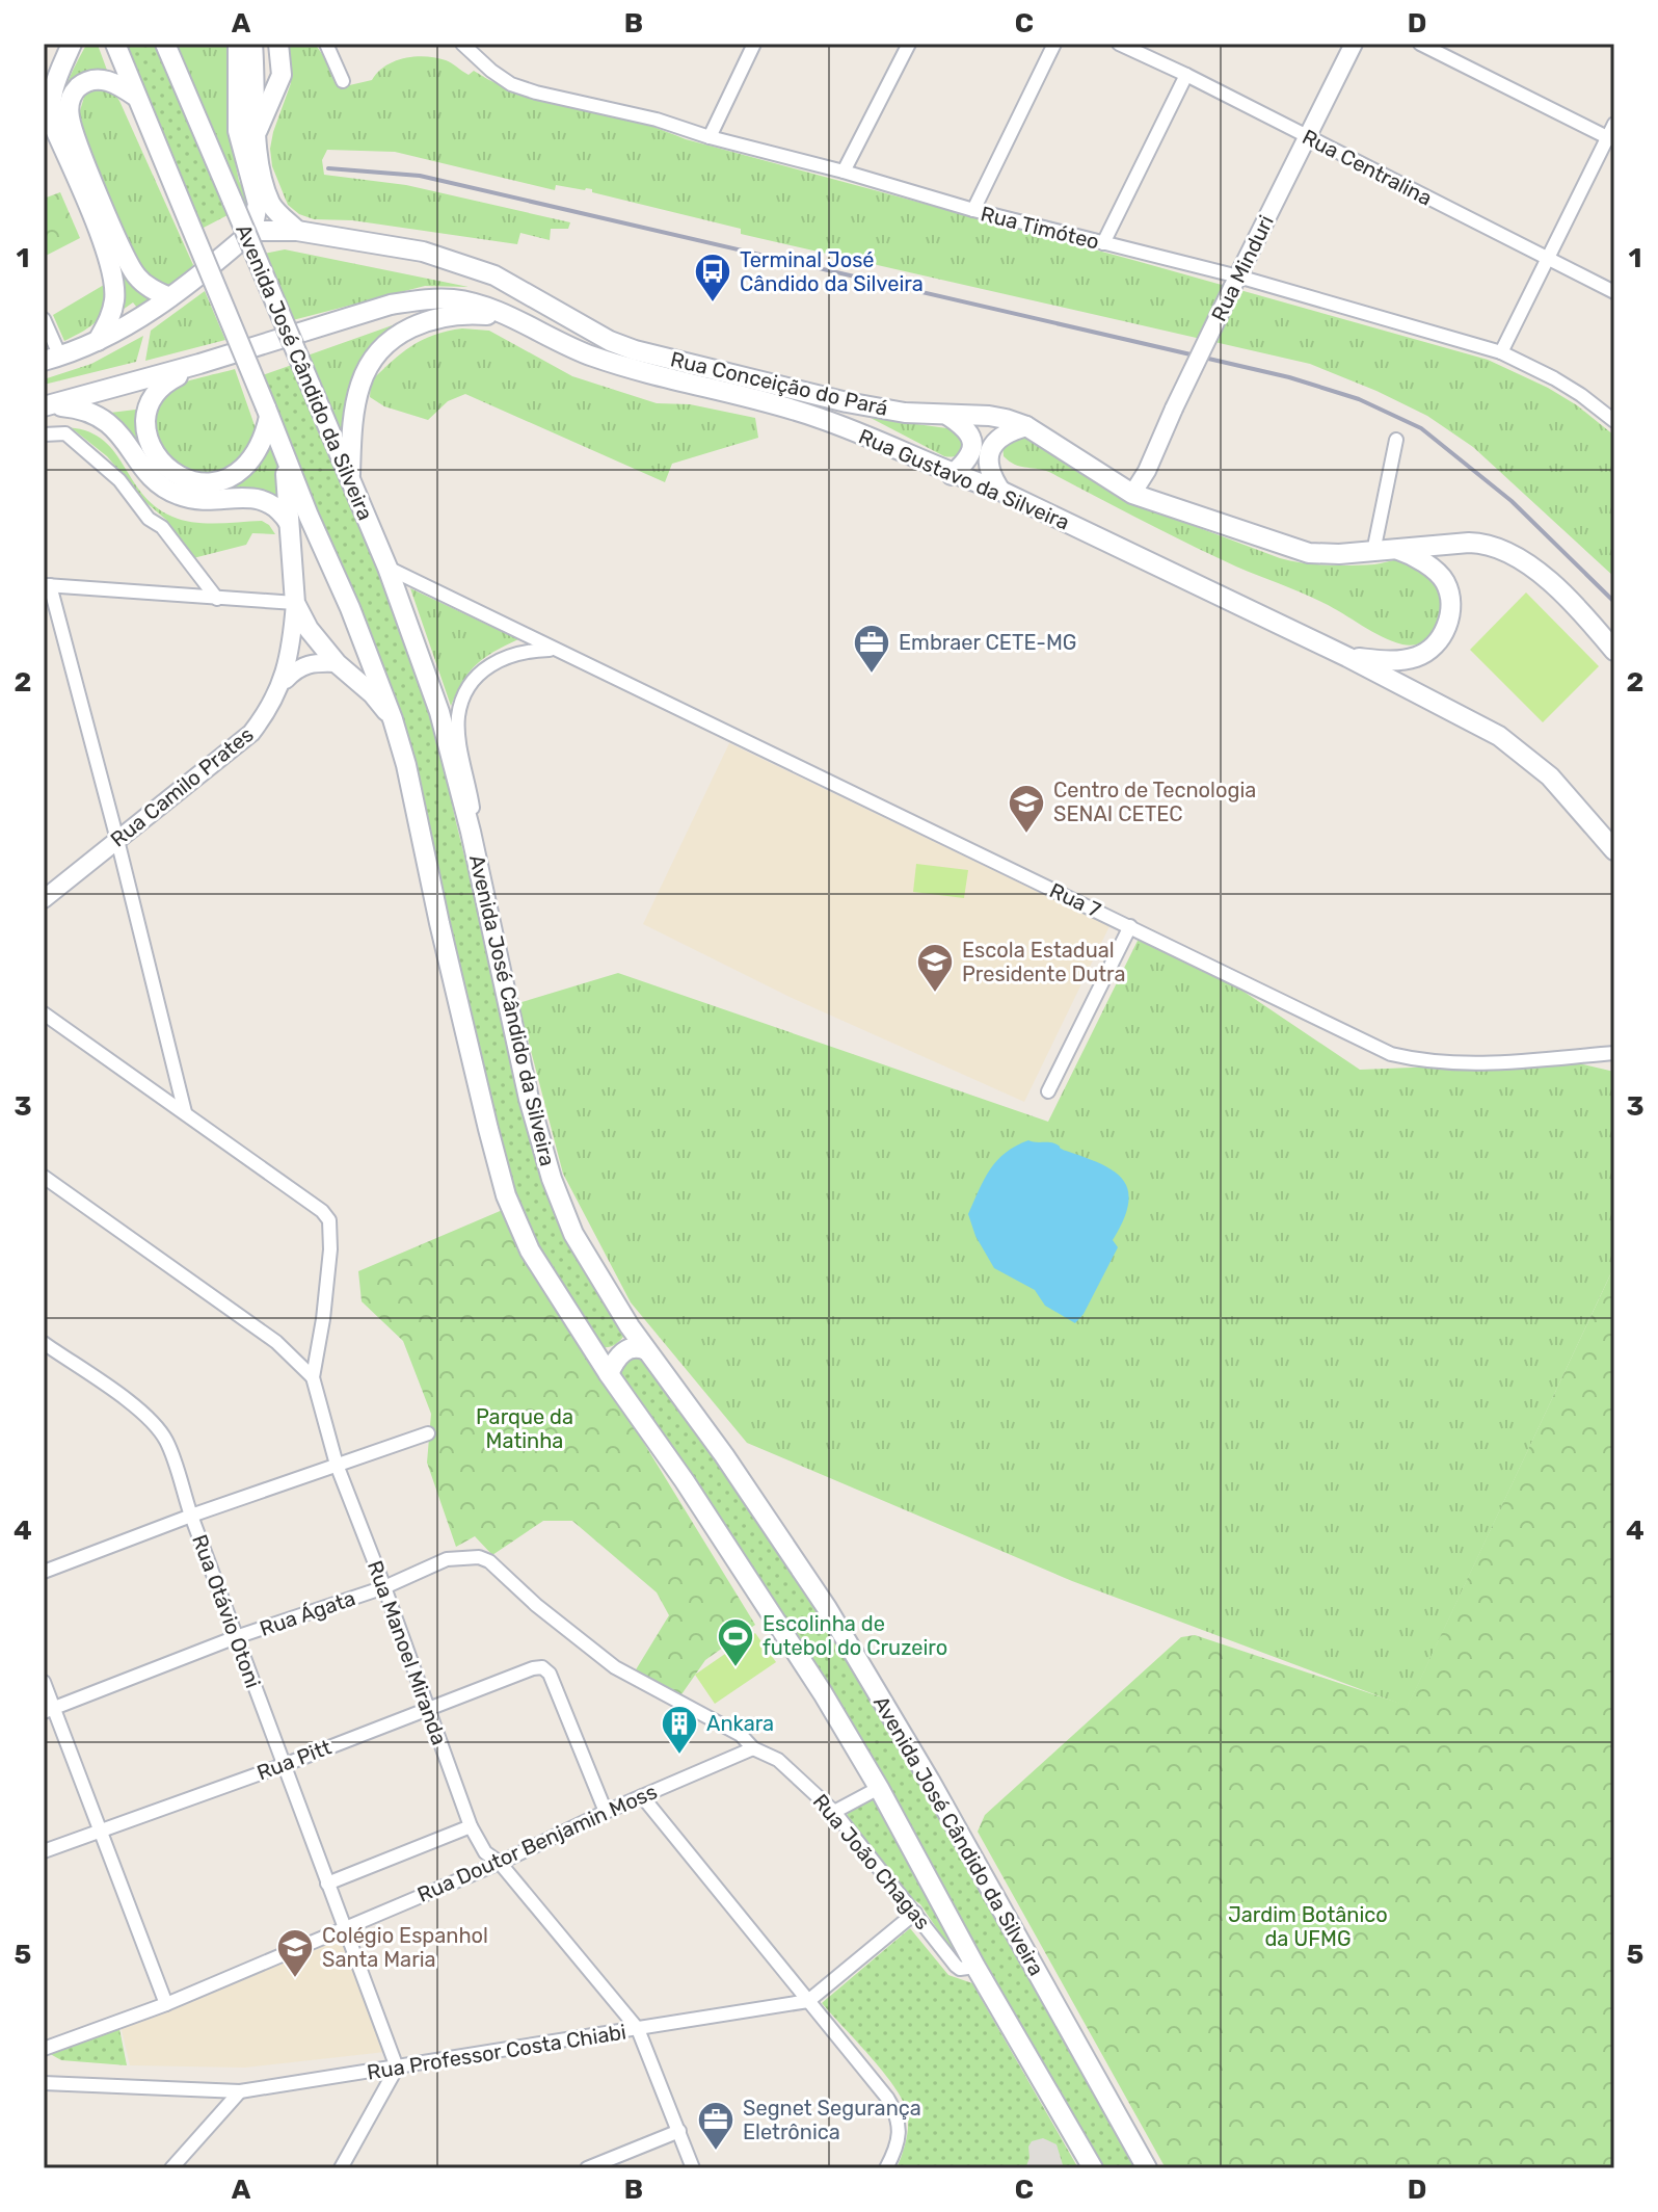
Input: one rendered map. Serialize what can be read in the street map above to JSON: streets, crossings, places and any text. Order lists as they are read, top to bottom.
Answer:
{
  "streets": {
    "main road": ["Avenida José Cândido da Silveira", "Rua Conceição do Pará", "Rua Gustavo da Silveira"],
    "street": [
      "Rua Centralina",
      "Rua Timóteo",
      "Rua Minduri",
      "Rua Camilo Prates",
      "Rua 7",
      "Rua Otávio Otoni",
      "Rua Ágata",
      "Rua Manoel Miranda",
      "Rua Pitt",
      "Rua Doutor Benjamin Moss",
      "Rua João Chagas",
      "Rua Professor Costa Chiabi"
    ]
  },
  "crossings": [
    ["Rua Centralina", "Rua Minduri"],
    ["Rua Timóteo", "Rua Minduri"],
    ["Rua Minduri", "Rua Conceição do Pará"],
    ["Avenida José Cândido da Silveira", "Rua 7"],
    ["Rua Otávio Otoni", "Rua Ágata"],
    ["Rua Otávio Otoni", "Rua Pitt"],
    ["Rua Otávio Otoni", "Rua Doutor Benjamin Moss"],
    ["Rua Otávio Otoni", "Rua Professor Costa Chiabi"],
    ["Rua Ágata", "Rua Manoel Miranda"],
    ["Rua Ágata", "Rua João Chagas"],
    ["Rua Manoel Miranda", "Rua Pitt"],
    ["Rua Manoel Miranda", "Rua Doutor Benjamin Moss"],
    ["Rua Manoel Miranda", "Rua Professor Costa Chiabi"],
    ["Rua Pitt", "Rua Doutor Benjamin Moss"],
    ["Rua Doutor Benjamin Moss", "Rua João Chagas"]
  ],
  "parks": ["Parque da Matinha", "Jardim Botânico da UFMG"],
  "places": {
    "bus stop": ["Terminal José Cândido da Silveira"],
    "office": ["Embraer CETE-MG", "Segnet Segurança Eletrônica"],
    "school or university": ["Centro de Tecnologia SENAI CETEC", "Escola Estadual Presidente Dutra", "Colégio Espanhol Santa Maria"],
    "sports": ["Escolinha de futebol do Cruzeiro"],
    "building": ["Ankara"]
  },
  "grid": {
    "columns": [
      "A",
      "B",
      "C",
      "D"
    ],
    "rows": [
      "1",
      "2",
      "3",
      "4",
      "5"
    ]
  }
}
